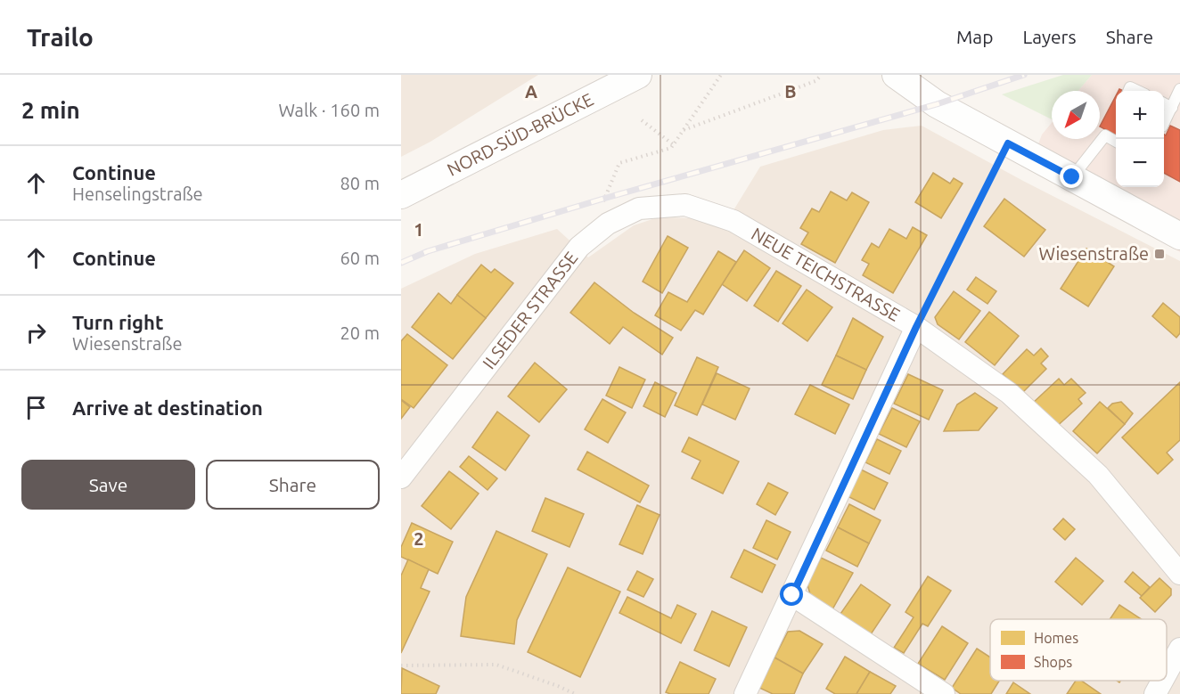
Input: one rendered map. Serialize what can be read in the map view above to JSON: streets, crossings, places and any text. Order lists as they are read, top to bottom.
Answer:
{
  "streets": {
    "street": ["NORD-SÜD-BRÜCKE", "NEUE TEICHSTRASSE", "ILSEDER STRASSE"]
  },
  "crossings": [
    ["NEUE TEICHSTRASSE", "ILSEDER STRASSE"]
  ],
  "places": {
    "transit": ["Wiesenstraße"]
  },
  "legend": ["Homes", "Shops"],
  "north": "bottom left",
  "page": {
    "header": "Trailo",
    "nav": ["Map", "Layers", "Share"],
    "heading": ["2 min", "Walk · 160 m"],
    "map_buttons": ["+", "−"],
    "list": [
      ["Continue", "Henselingstraße", "80 m"],
      ["Continue", "60 m"],
      ["Turn right", "Wiesenstraße", "20 m"],
      "Arrive at destination"
    ],
    "buttons": ["Save", "Share"]
  },
  "grid": {
    "columns": ["A", "B"],
    "rows": ["1", "2"]
  }
}
